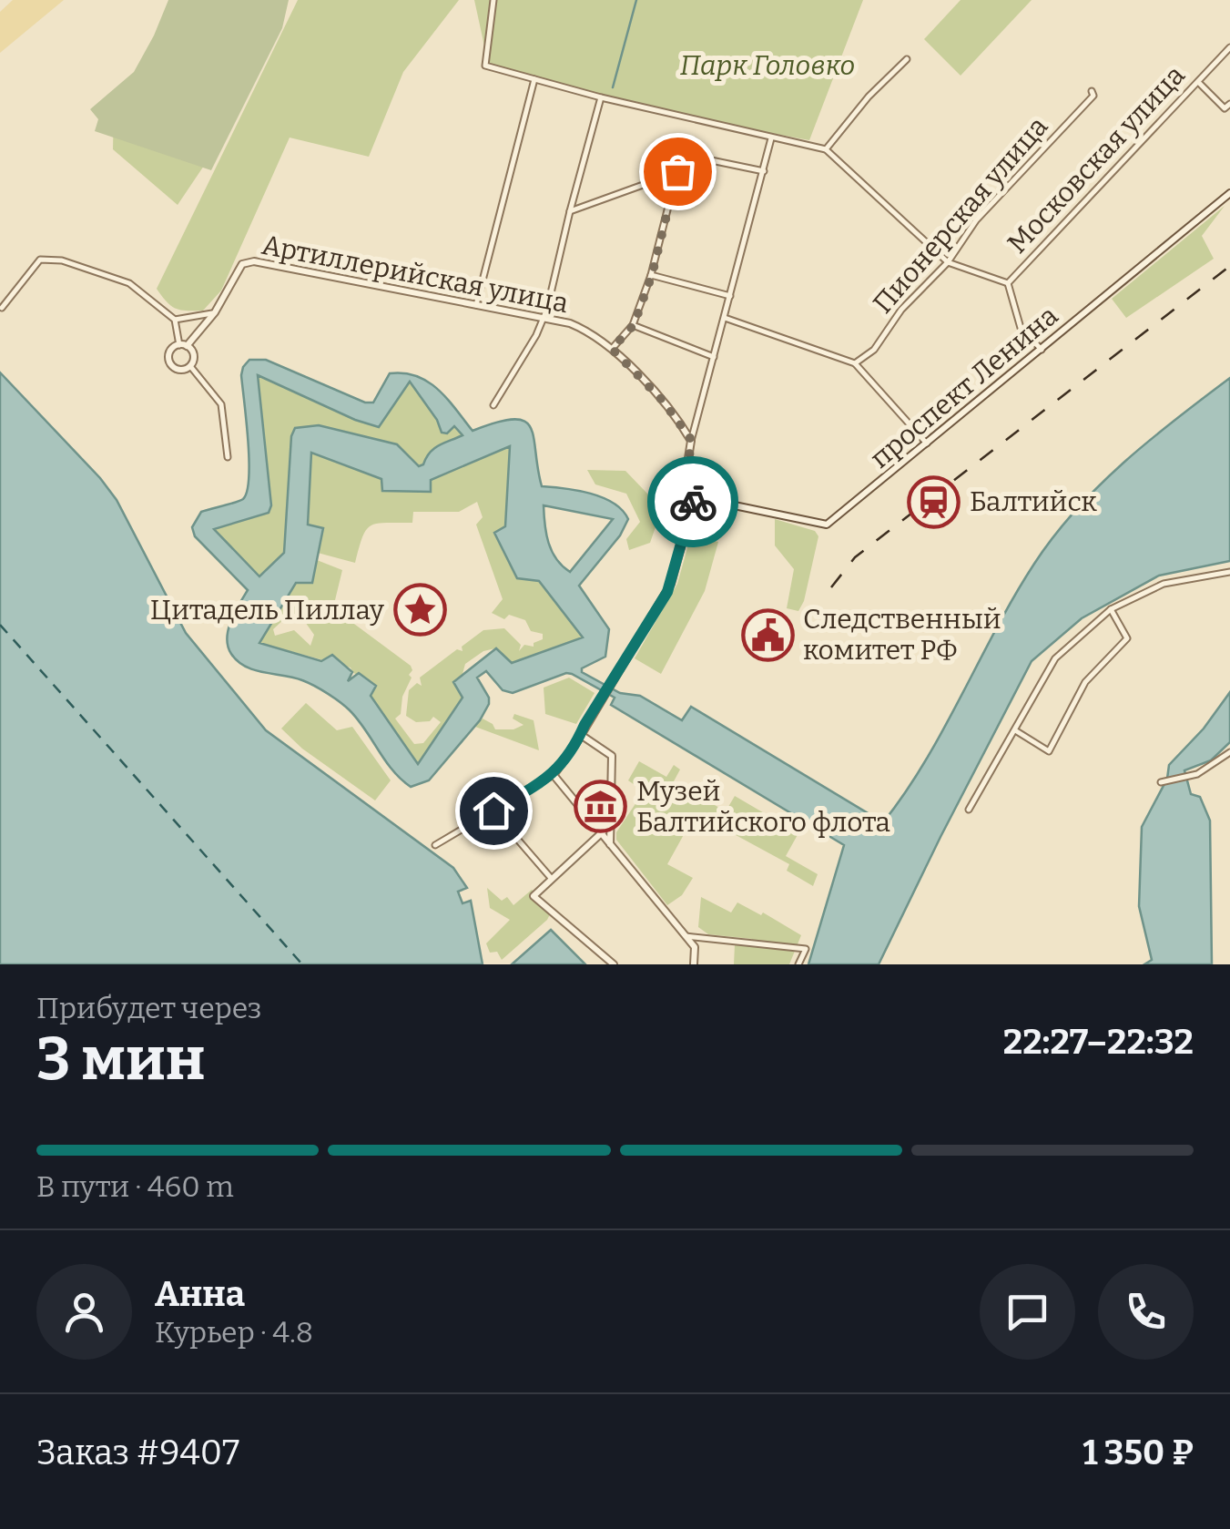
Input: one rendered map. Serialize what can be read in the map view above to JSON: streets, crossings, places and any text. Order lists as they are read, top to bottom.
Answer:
{
  "streets": {
    "street": [
      "Московская улица",
      "Пионерская улица",
      "Артиллерийская улица",
      "проспект Ленина"
    ]
  },
  "crossings": [
    ["Московская улица", "проспект Ленина"]
  ],
  "parks": ["Парк Головко"],
  "places": {
    "station": ["Балтийск"],
    "place": ["Цитадель Пиллау"],
    "public building": ["Следственный комитет РФ"],
    "museum": ["Музей Балтийского флота"]
  },
  "page": {
    "heading": ["3 мин", "Прибудет через", "22:27–22:32"],
    "panel": [
      "Анна",
      "Курьер · 4.8",
      "Заказ #9407",
      "1 350 ₽"
    ],
    "bar": "В пути · 460 m"
  }
}
